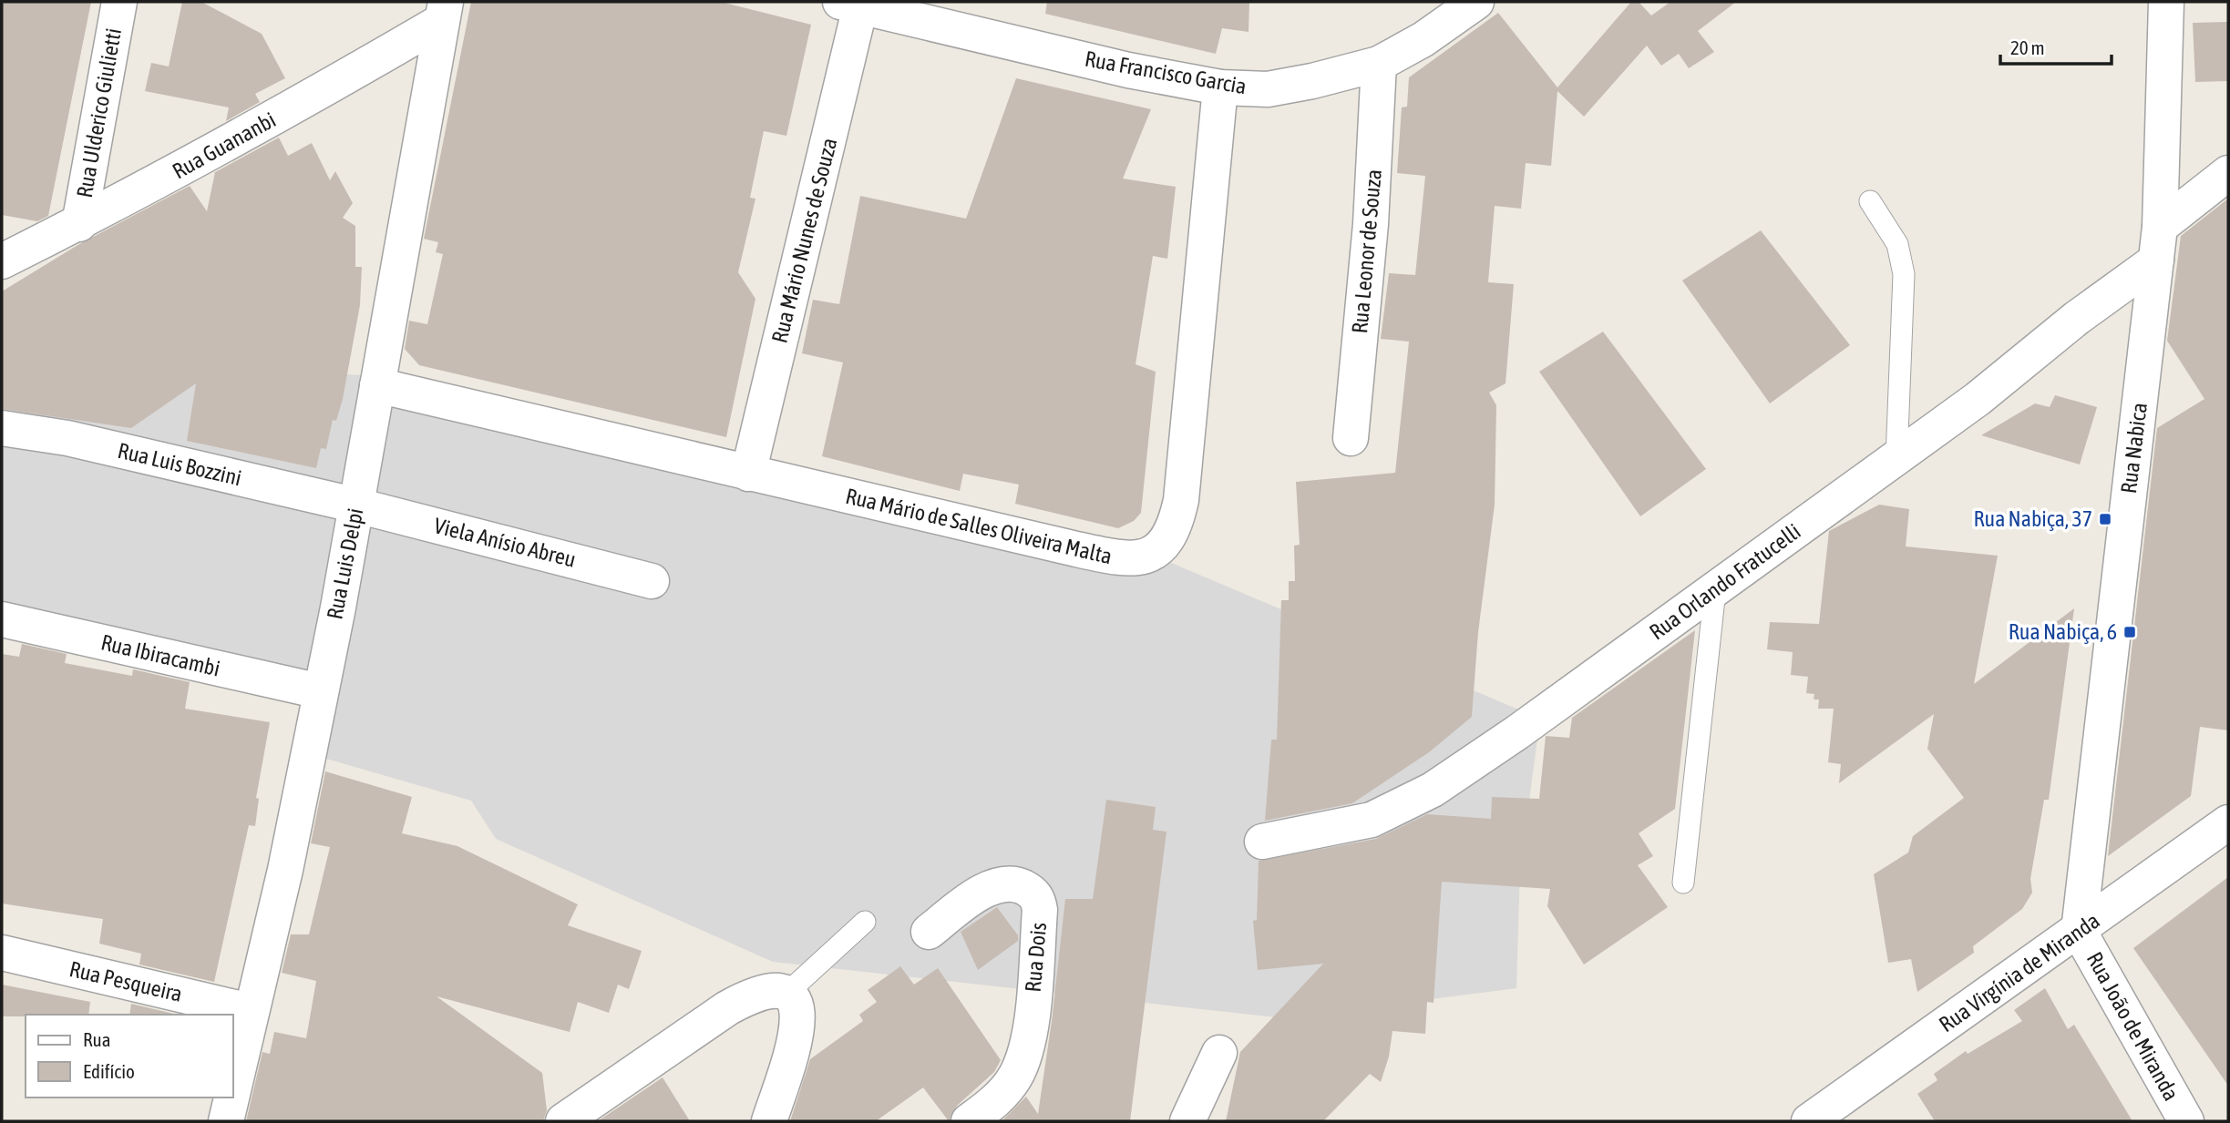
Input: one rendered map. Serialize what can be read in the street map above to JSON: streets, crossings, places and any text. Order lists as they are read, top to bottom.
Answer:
{
  "streets": {
    "street": [
      "Rua Francisco Garcia",
      "Rua Ulderico Giulietti",
      "Rua Guananbi",
      "Rua Mário Nunes de Souza",
      "Rua Leonor de Souza",
      "Rua Nabica",
      "Rua Luis Bozzini",
      "Rua Mário de Salles Oliveira Malta",
      "Viela Anísio Abreu",
      "Rua Luis Delpi",
      "Rua Orlando Fratucelli",
      "Rua Ibiracambi",
      "Rua Dois",
      "Rua Virgínia de Miranda",
      "Rua Pesqueira",
      "Rua João de Miranda"
    ]
  },
  "crossings": [
    ["Rua Francisco Garcia", "Rua Mário Nunes de Souza"],
    ["Rua Francisco Garcia", "Rua Leonor de Souza"],
    ["Rua Francisco Garcia", "Rua Mário de Salles Oliveira Malta"],
    ["Rua Ulderico Giulietti", "Rua Guananbi"],
    ["Rua Guananbi", "Rua Luis Delpi"],
    ["Rua Mário Nunes de Souza", "Rua Mário de Salles Oliveira Malta"],
    ["Rua Nabica", "Rua Orlando Fratucelli"],
    ["Rua Nabica", "Rua Virgínia de Miranda"],
    ["Rua Nabica", "Rua João de Miranda"],
    ["Rua Luis Bozzini", "Viela Anísio Abreu"],
    ["Rua Luis Bozzini", "Rua Luis Delpi"],
    ["Rua Mário de Salles Oliveira Malta", "Rua Luis Delpi"],
    ["Viela Anísio Abreu", "Rua Luis Delpi"],
    ["Rua Luis Delpi", "Rua Ibiracambi"],
    ["Rua Luis Delpi", "Rua Pesqueira"],
    ["Rua Virgínia de Miranda", "Rua João de Miranda"]
  ],
  "places": {
    "transit": ["Rua Nabiça, 37", "Rua Nabiça, 6"]
  },
  "legend": ["Rua", "Edifício"],
  "scale_bar": "20 m"
}
